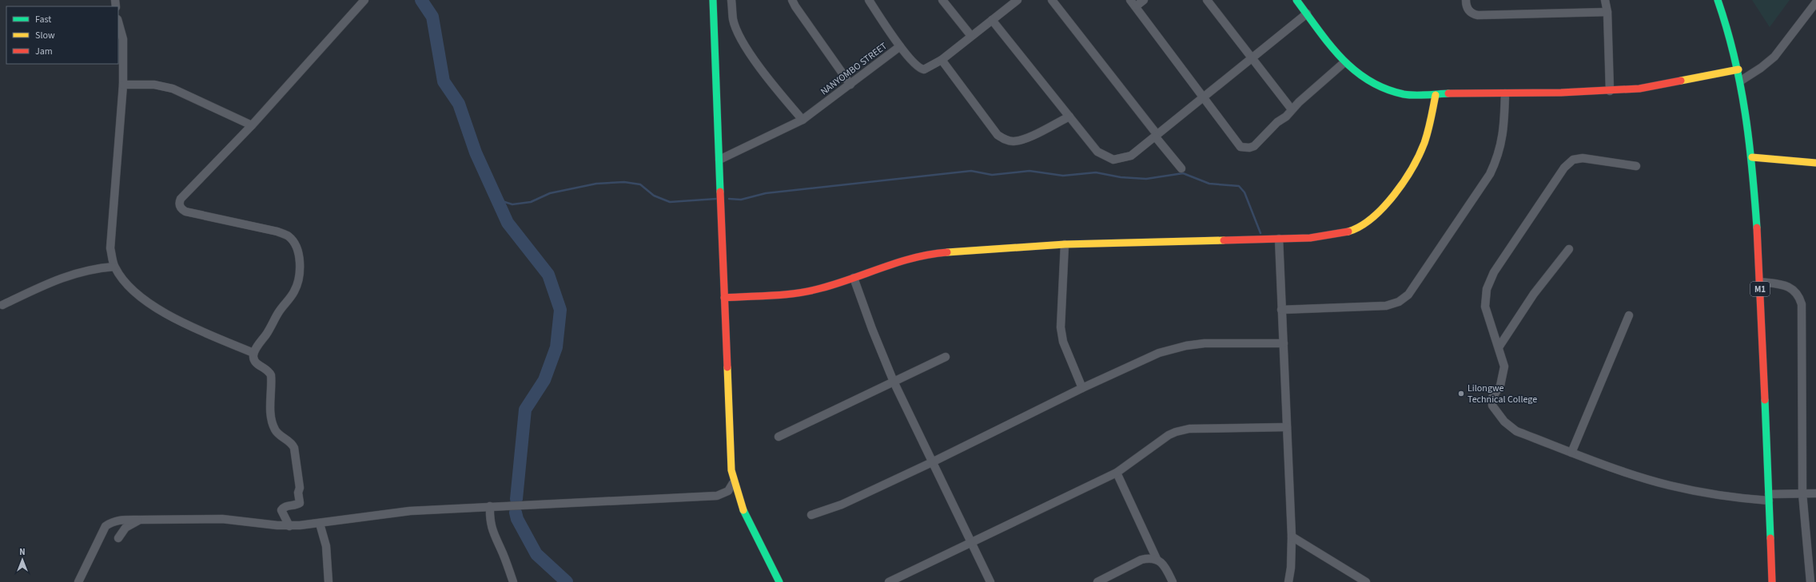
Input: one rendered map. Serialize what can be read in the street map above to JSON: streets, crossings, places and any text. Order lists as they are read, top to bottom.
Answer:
{
  "streets": {
    "main road": ["M1"],
    "street": ["NANYOMBO STREET"]
  },
  "places": ["Lilongwe Technical College"],
  "legend": ["Fast", "Slow", "Jam"],
  "north": "top"
}
